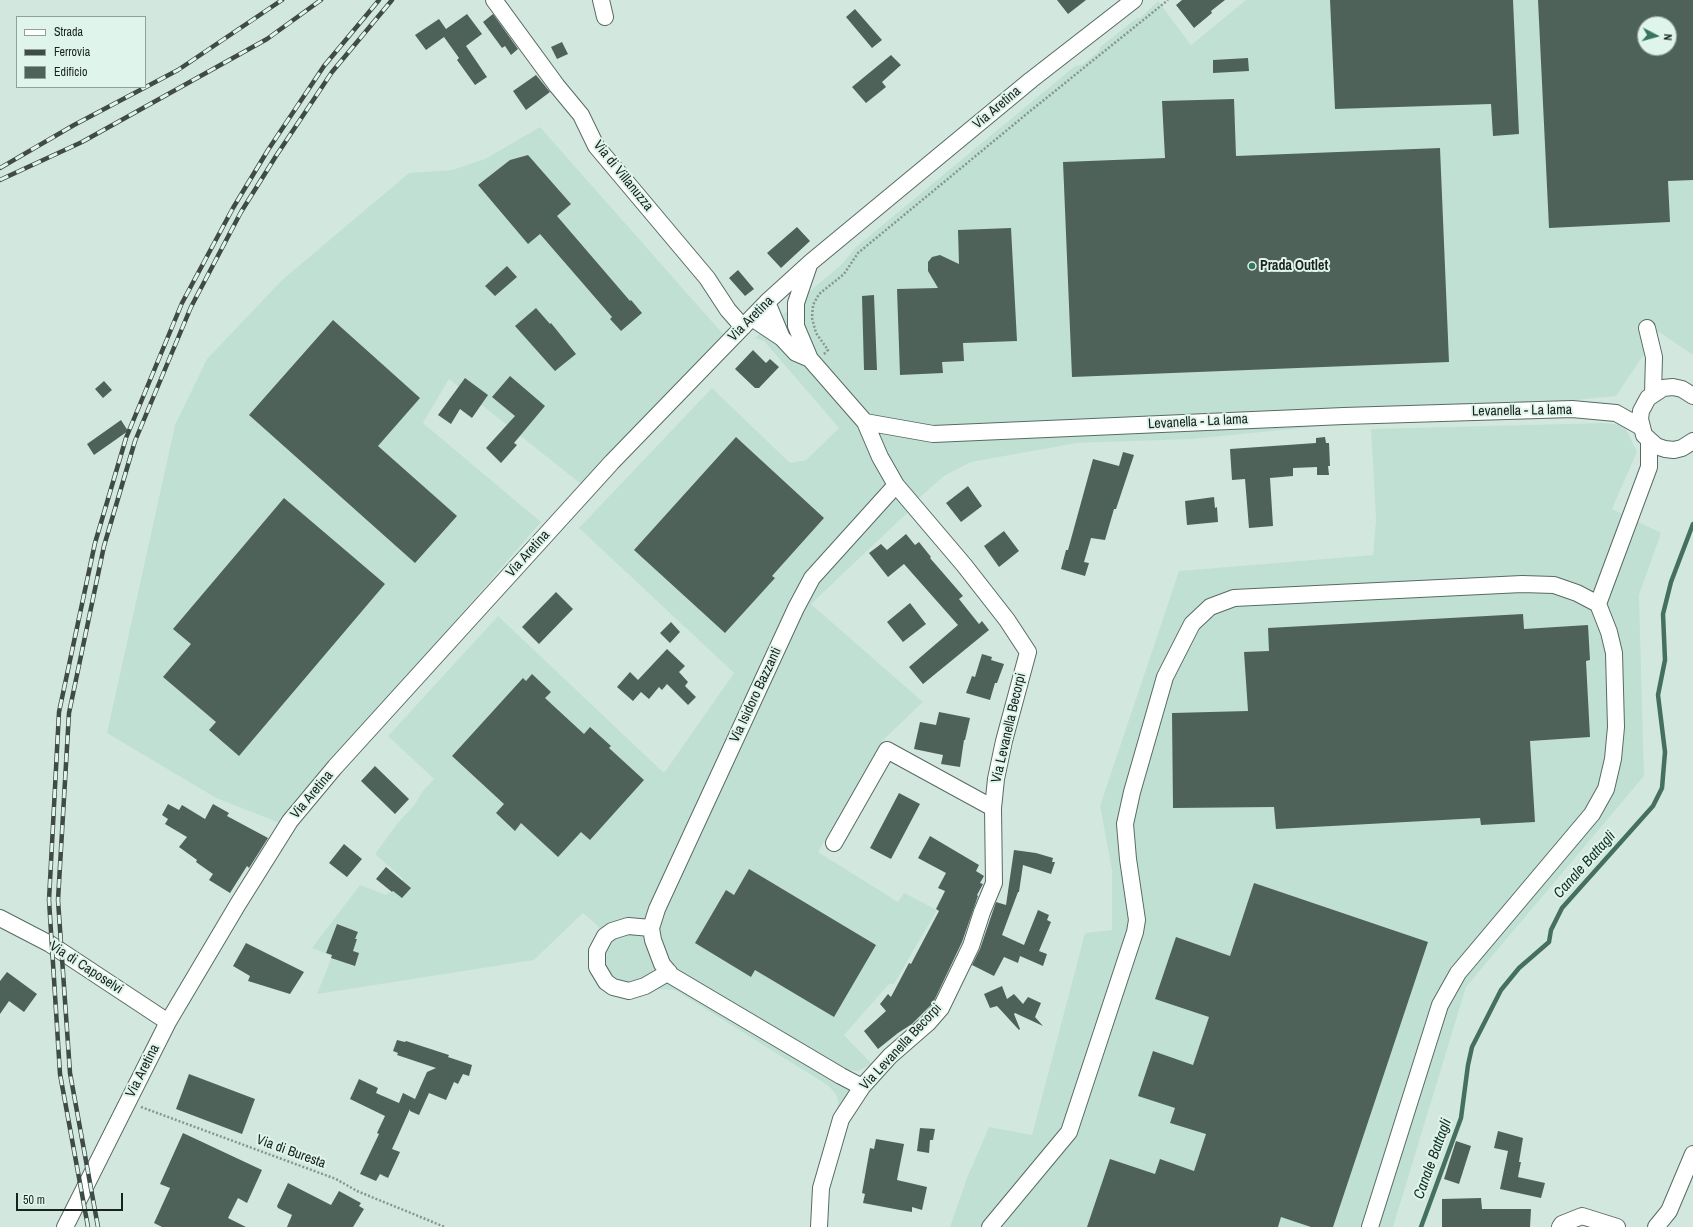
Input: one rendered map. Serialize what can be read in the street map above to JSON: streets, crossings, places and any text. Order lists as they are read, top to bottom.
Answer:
{
  "streets": {
    "street": [
      "Via Aretina",
      "Via di Villanuzza",
      "Levanella - La lama",
      "Via Isidoro Bazzanti",
      "Via Levanella Becorpi",
      "Via di Caposelvi"
    ],
    "path": ["Via di Buresta"]
  },
  "crossings": [
    ["Via Aretina", "Via di Villanuzza"],
    ["Via Aretina", "Via di Caposelvi"],
    ["Via Aretina", "Via di Buresta"],
    ["Levanella - La lama", "Via Levanella Becorpi"],
    ["Via Isidoro Bazzanti", "Via Levanella Becorpi"]
  ],
  "water": ["Canale Battagli"],
  "places": ["Prada Outlet"],
  "legend": ["Strada", "Ferrovia", "Edificio"],
  "scale_bar": "50 m",
  "north": "right"
}
